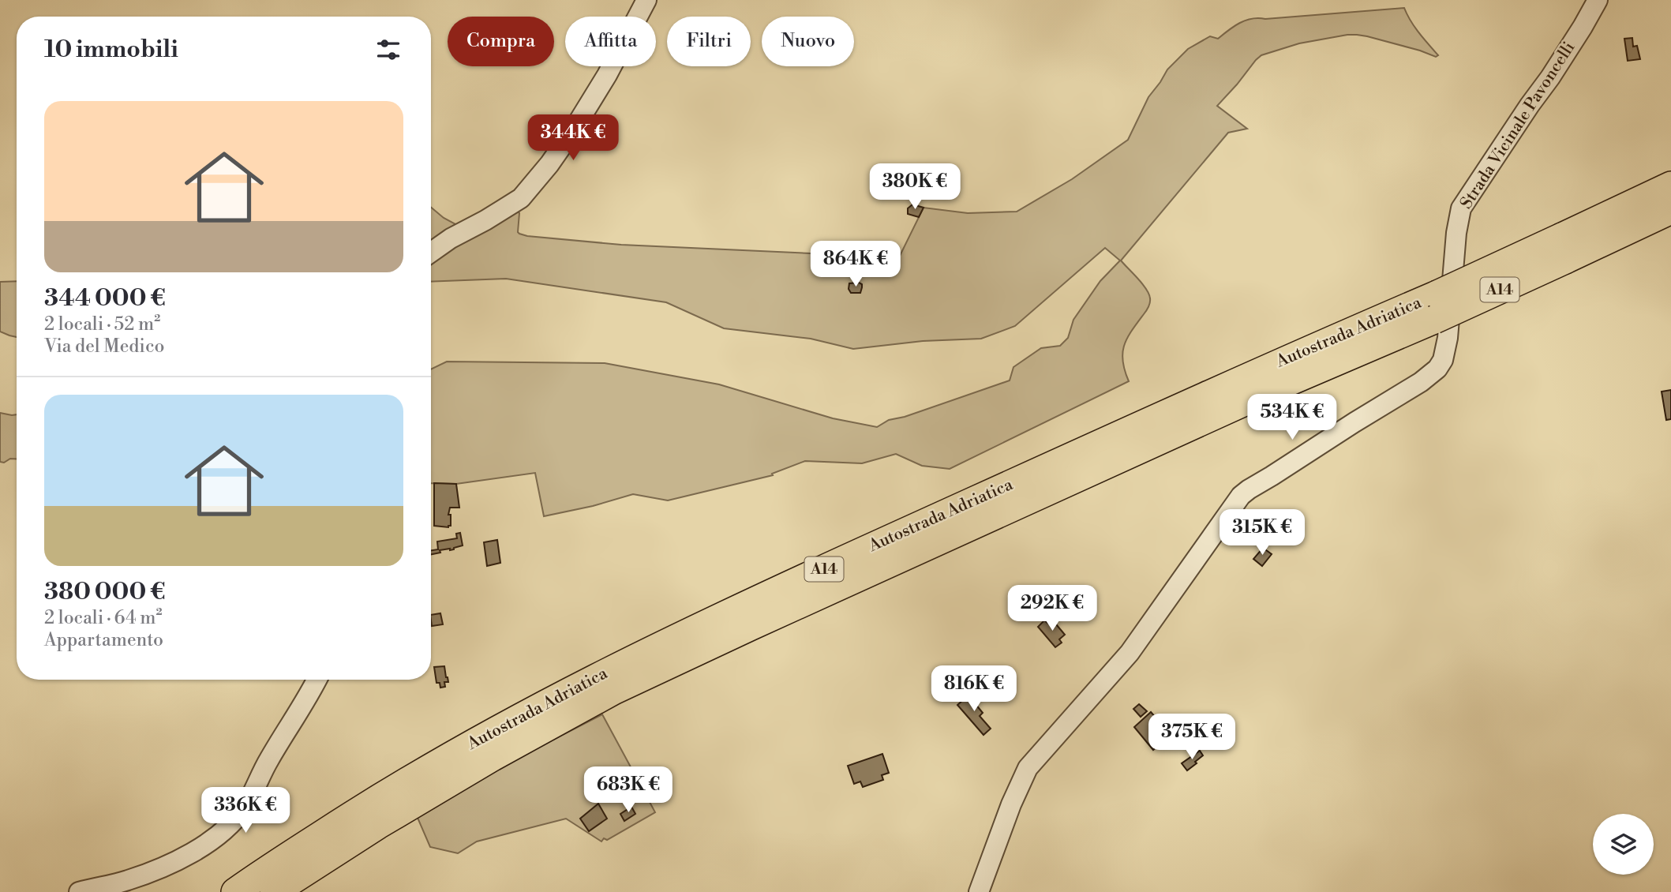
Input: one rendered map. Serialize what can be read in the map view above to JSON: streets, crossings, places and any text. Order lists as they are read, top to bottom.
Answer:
{
  "streets": {
    "highway": ["A14", "Autostrada Adriatica"],
    "street": ["Strada Vicinale Pavoncelli"]
  },
  "page": {
    "chip": [
      "Compra",
      "Affitta",
      "Filtri",
      "Nuovo"
    ],
    "heading": "10 immobili",
    "list": [
      {
        "name": "344 000 €",
        "note": "2 locali · 52 m² · Via del Medico"
      },
      {
        "name": "380 000 €",
        "note": "2 locali · 64 m² · Appartamento"
      }
    ],
    "price": [
      "344K €",
      "380K €",
      "864K €",
      "534K €",
      "315K €",
      "292K €",
      "816K €",
      "375K €",
      "683K €",
      "336K €"
    ]
  }
}
